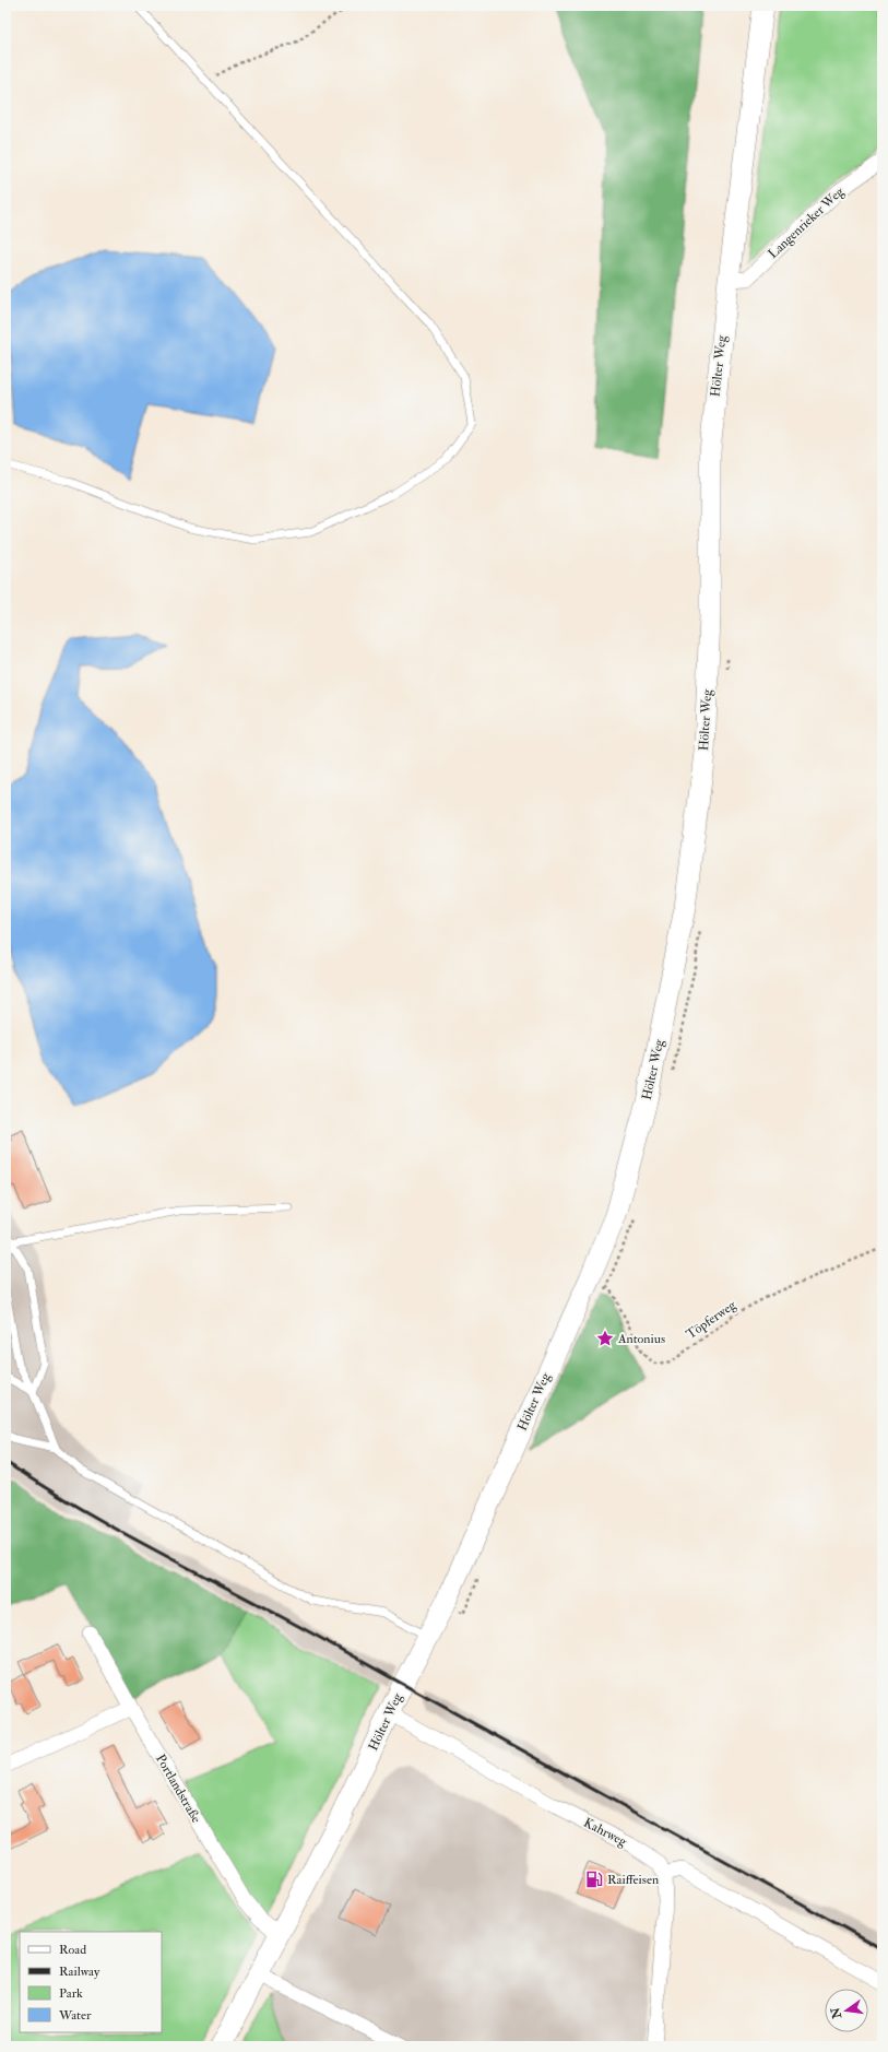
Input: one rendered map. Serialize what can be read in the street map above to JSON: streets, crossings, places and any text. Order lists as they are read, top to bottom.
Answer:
{
  "streets": {
    "main road": ["Hölter Weg"],
    "street": ["Langenrieker Weg", "Portlandstraße", "Kahrweg"],
    "path": ["Töpferweg"]
  },
  "crossings": [
    ["Langenrieker Weg", "Hölter Weg"],
    ["Hölter Weg", "Töpferweg"],
    ["Hölter Weg", "Portlandstraße"],
    ["Hölter Weg", "Kahrweg"]
  ],
  "places": {
    "place": ["Antonius"],
    "fuel station": ["Raiffeisen"]
  },
  "legend": [
    "Road",
    "Railway",
    "Park",
    "Water"
  ],
  "north": "left"
}
